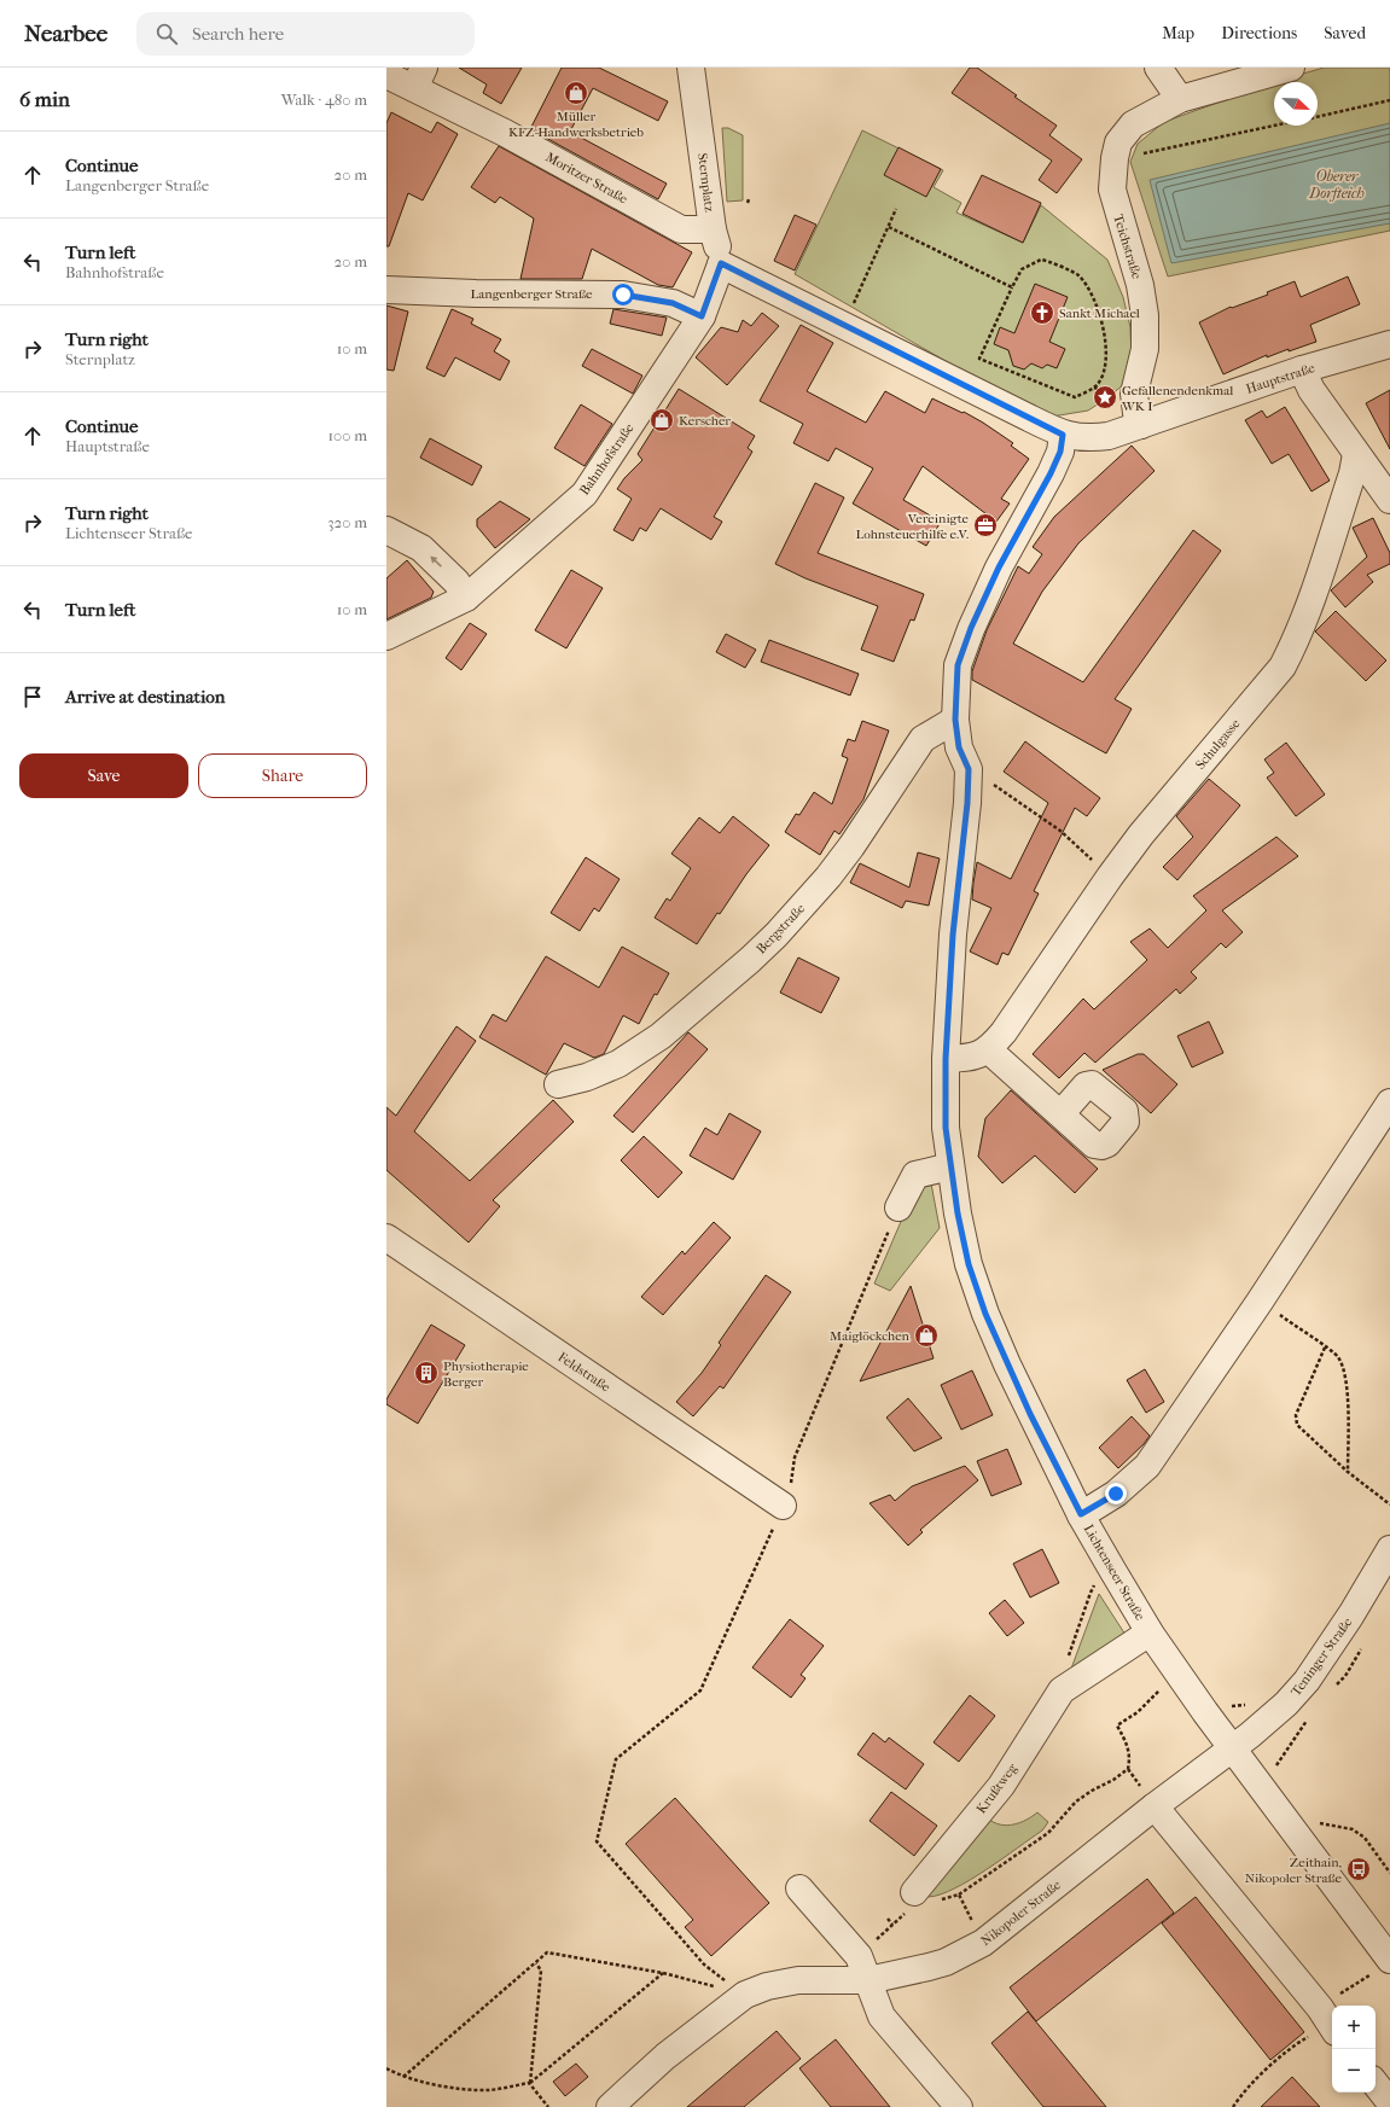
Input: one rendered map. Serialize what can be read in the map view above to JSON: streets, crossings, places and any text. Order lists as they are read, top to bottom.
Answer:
{
  "streets": {
    "street": [
      "Moritzer Straße",
      "Sternplatz",
      "Teichstraße",
      "Langenberger Straße",
      "Hauptstraße",
      "Bahnhofstraße",
      "Schulgasse",
      "Bergstraße",
      "Feldstraße",
      "Lichtenseer Straße",
      "Teninger Straße",
      "Krußtweg",
      "Nikopoler Straße"
    ]
  },
  "crossings": [
    ["Moritzer Straße", "Sternplatz"],
    ["Sternplatz", "Hauptstraße"],
    ["Sternplatz", "Bahnhofstraße"],
    ["Teichstraße", "Hauptstraße"],
    ["Langenberger Straße", "Bahnhofstraße"],
    ["Hauptstraße", "Bahnhofstraße"],
    ["Hauptstraße", "Lichtenseer Straße"],
    ["Bergstraße", "Lichtenseer Straße"],
    ["Lichtenseer Straße", "Teninger Straße"],
    ["Lichtenseer Straße", "Krußtweg"],
    ["Lichtenseer Straße", "Nikopoler Straße"],
    ["Teninger Straße", "Nikopoler Straße"]
  ],
  "water": ["Oberer Dorfteich"],
  "places": {
    "shop": ["Müller KFZ-Handwerksbetrieb", "Kerscher", "Maiglöckchen"],
    "church": ["Sankt Michael"],
    "place": ["Gefallenendenkmal WK I"],
    "office": ["Vereinigte Lohnsteuerhilfe e.V."],
    "building": ["Physiotherapie Berger"],
    "bus stop": ["Zeithain, Nikopoler Straße"]
  },
  "north": "bottom right",
  "page": {
    "header": "Nearbee",
    "search": "Search here",
    "nav": ["Map", "Directions", "Saved"],
    "heading": ["6 min", "Walk · 480 m"],
    "list": [
      ["Continue", "Langenberger Straße", "20 m"],
      ["Turn left", "Bahnhofstraße", "20 m"],
      ["Turn right", "Sternplatz", "10 m"],
      ["Continue", "Hauptstraße", "100 m"],
      ["Turn right", "Lichtenseer Straße", "320 m"],
      ["Turn left", "10 m"],
      "Arrive at destination"
    ],
    "buttons": ["Save", "Share"],
    "map_buttons": ["+", "−"]
  }
}
